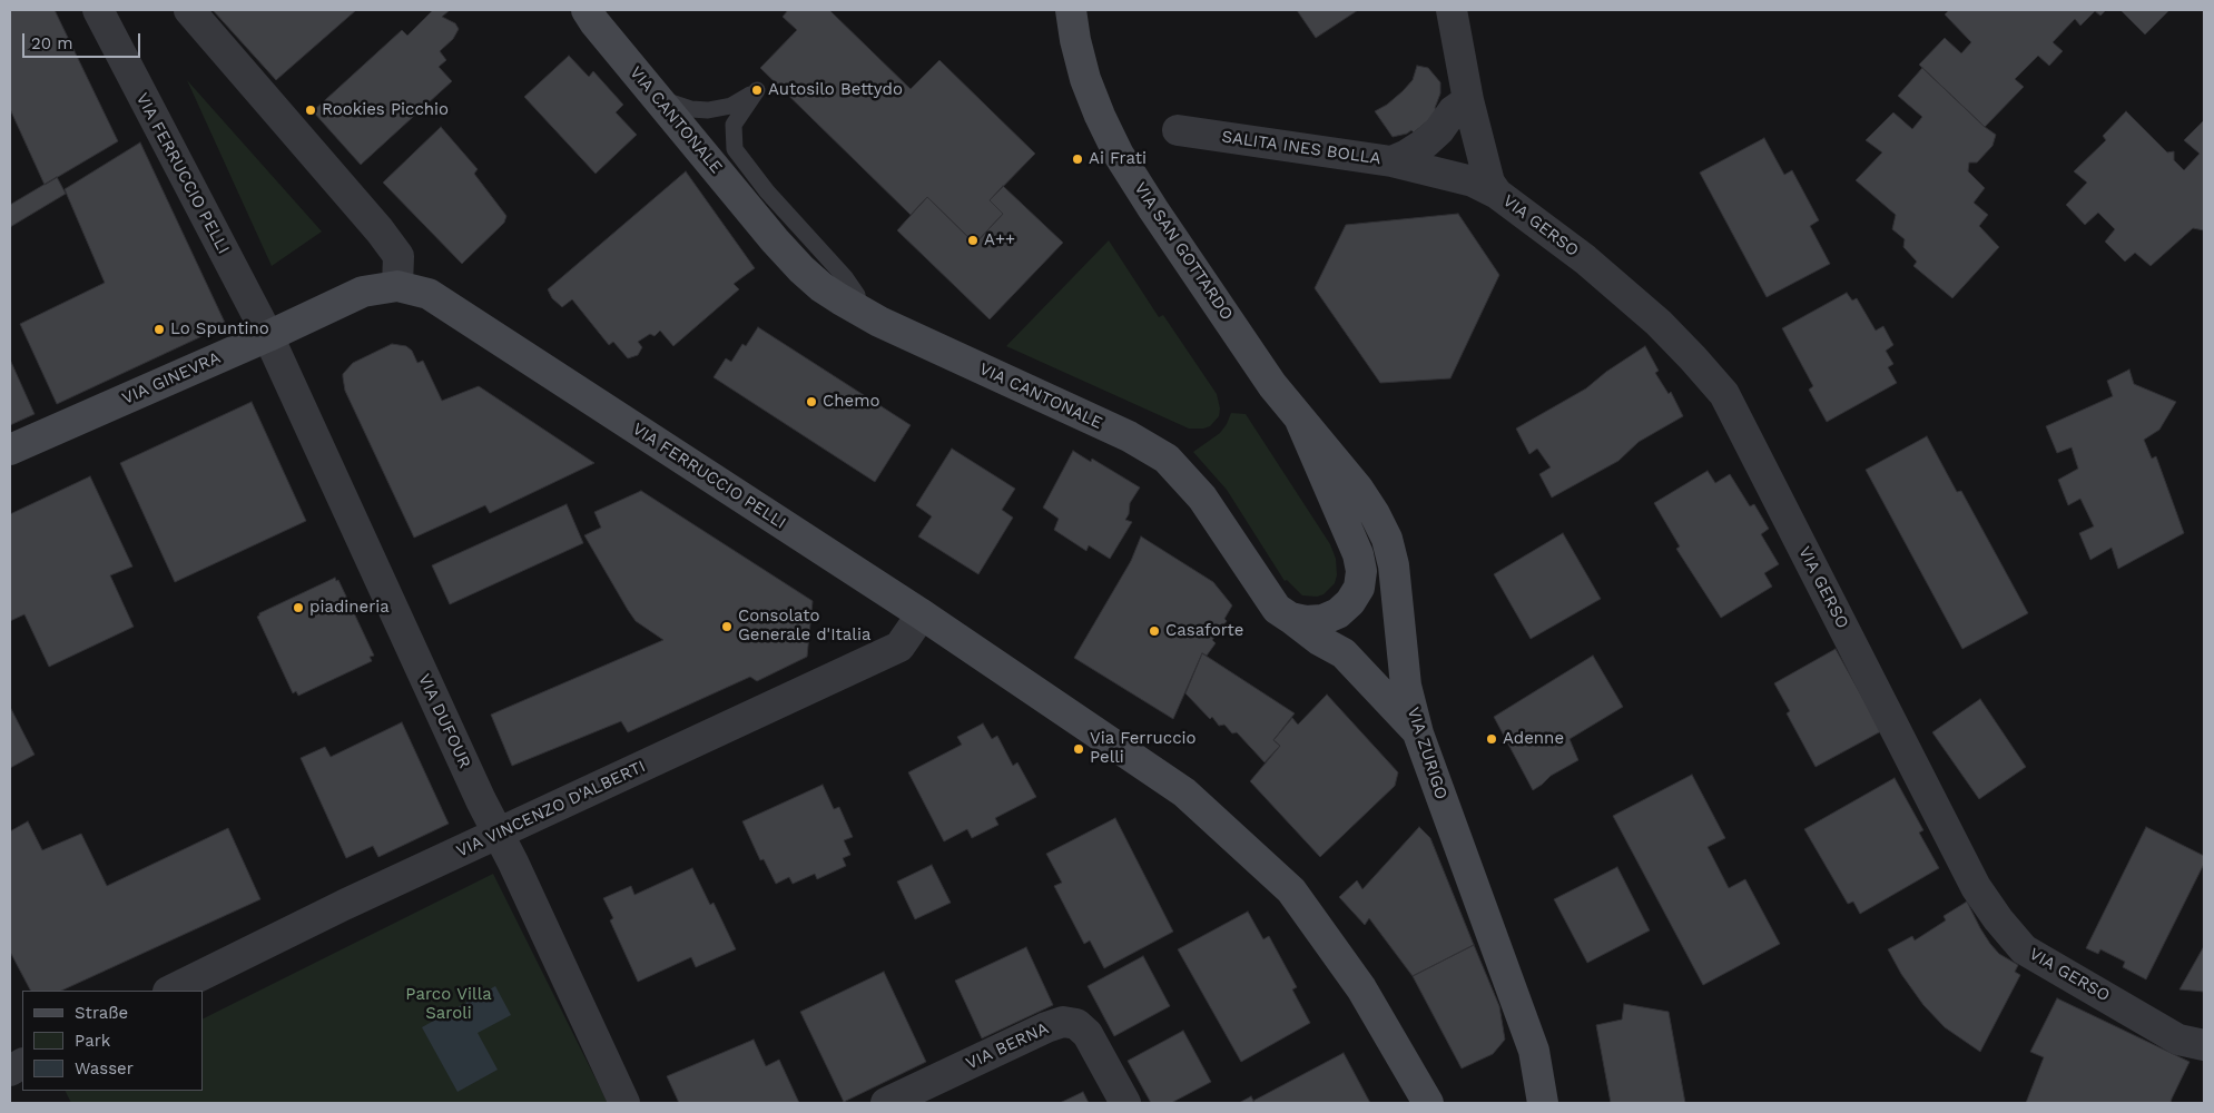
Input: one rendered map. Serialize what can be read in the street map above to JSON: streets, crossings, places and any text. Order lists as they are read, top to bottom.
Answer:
{
  "streets": {
    "main road": [
      "VIA CANTONALE",
      "VIA FERRUCCIO PELLI",
      "VIA SAN GOTTARDO",
      "VIA GINEVRA",
      "VIA ZURIGO"
    ],
    "street": [
      "SALITA INES BOLLA",
      "VIA GERSO",
      "VIA DUFOUR",
      "VIA VINCENZO D'ALBERTI",
      "VIA BERNA"
    ]
  },
  "crossings": [
    ["VIA CANTONALE", "VIA ZURIGO"],
    ["SALITA INES BOLLA", "VIA GERSO"],
    ["VIA FERRUCCIO PELLI", "VIA GINEVRA"],
    ["VIA FERRUCCIO PELLI", "VIA DUFOUR"],
    ["VIA FERRUCCIO PELLI", "VIA VINCENZO D'ALBERTI"],
    ["VIA SAN GOTTARDO", "VIA ZURIGO"],
    ["VIA GINEVRA", "VIA DUFOUR"],
    ["VIA DUFOUR", "VIA VINCENZO D'ALBERTI"]
  ],
  "parks": ["Parco Villa Saroli"],
  "places": [
    "Autosilo Bettydo",
    "Rookies Picchio",
    "Ai Frati",
    "A++",
    "Lo Spuntino",
    "Chemo",
    "piadineria",
    "Consolato Generale d'Italia",
    "Casaforte",
    "Adenne",
    "Via Ferruccio Pelli"
  ],
  "legend": ["Straße", "Park", "Wasser"],
  "scale_bar": "20 m"
}
